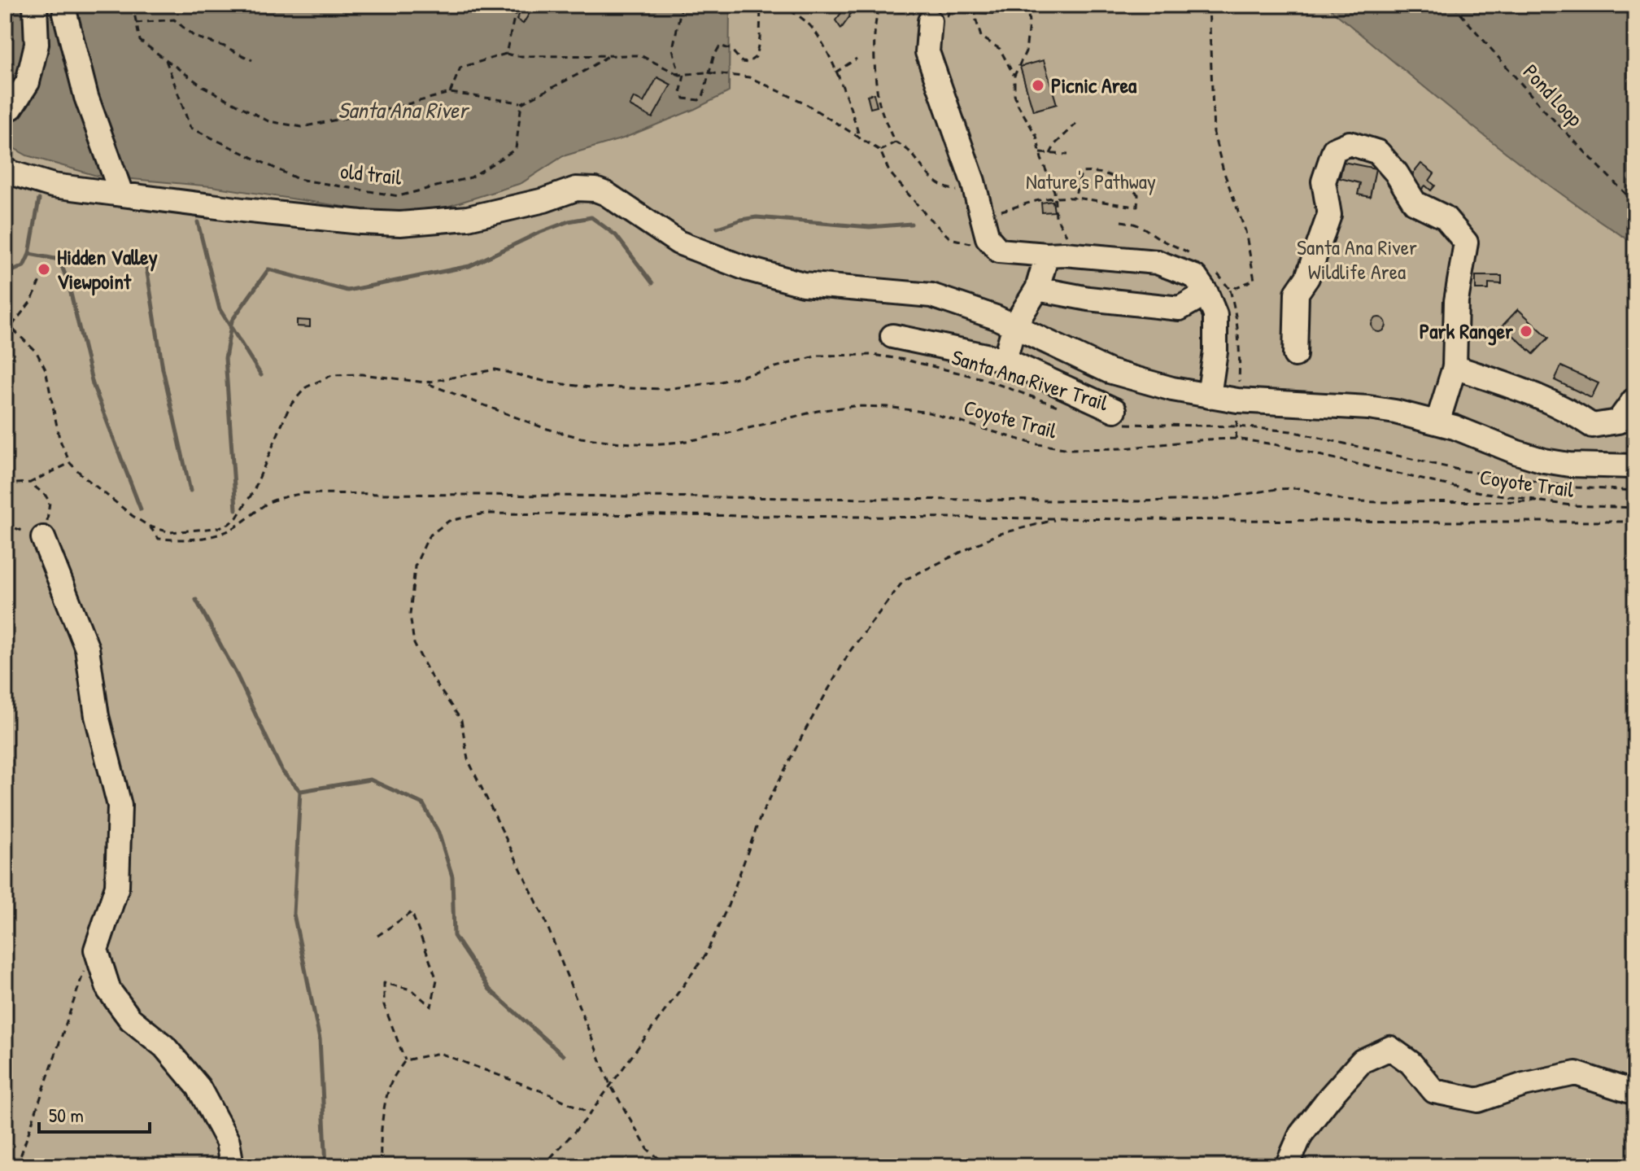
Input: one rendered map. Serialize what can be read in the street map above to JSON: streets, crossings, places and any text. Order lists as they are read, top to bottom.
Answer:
{
  "streets": {
    "path": [
      "Pond Loop",
      "old trail",
      "Santa Ana River Trail",
      "Coyote Trail"
    ]
  },
  "crossings": [
    ["Santa Ana River Trail", "Coyote Trail"]
  ],
  "water": ["Santa Ana River"],
  "parks": ["Nature's Pathway", "Santa Ana River Wildlife Area"],
  "places": ["Picnic Area", "Hidden Valley Viewpoint", "Park Ranger"],
  "scale_bar": "50 m"
}
